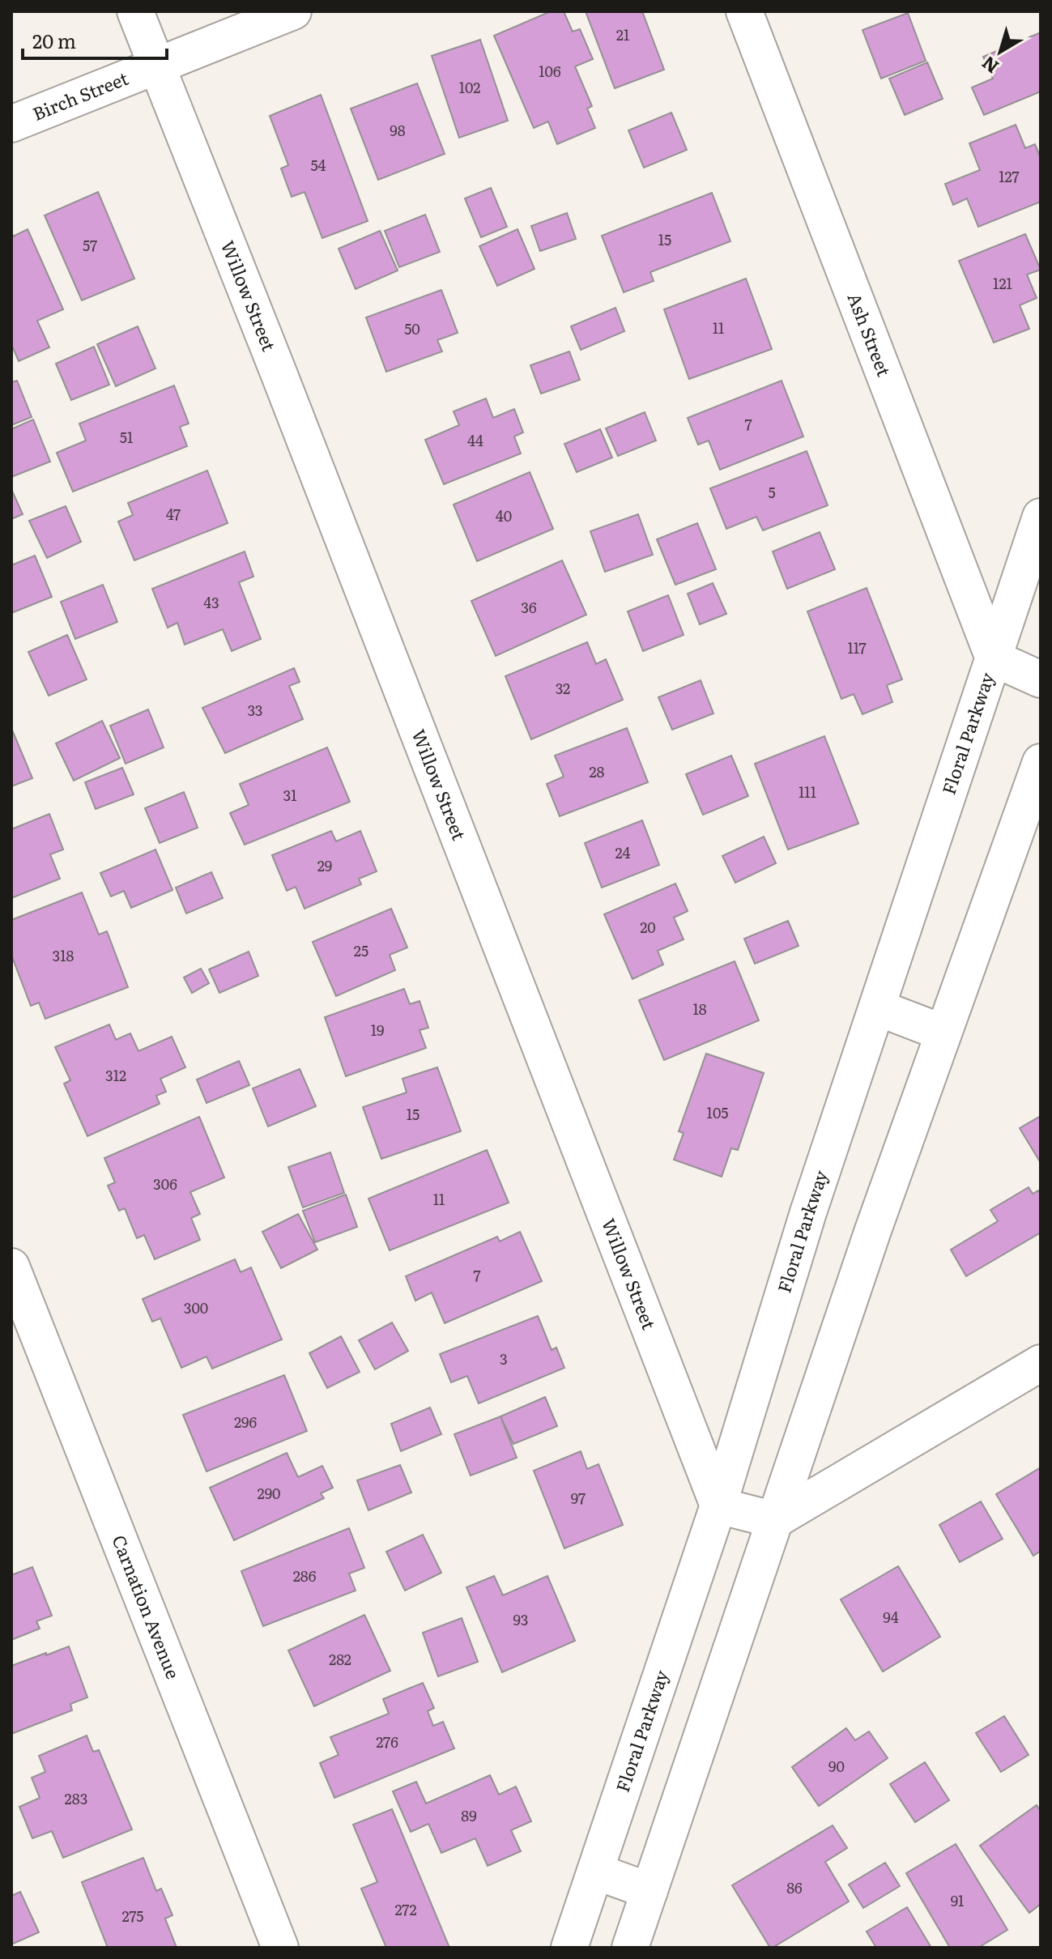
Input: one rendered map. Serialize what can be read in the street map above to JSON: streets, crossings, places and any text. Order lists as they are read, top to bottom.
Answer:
{
  "streets": {
    "street": [
      "Birch Street",
      "Willow Street",
      "Ash Street",
      "Floral Parkway",
      "Carnation Avenue"
    ]
  },
  "crossings": [
    ["Birch Street", "Willow Street"],
    ["Willow Street", "Floral Parkway"],
    ["Ash Street", "Floral Parkway"]
  ],
  "house_numbers": [
    "21",
    "106",
    "102",
    "98",
    "54",
    "127",
    "15",
    "57",
    "121",
    "11",
    "50",
    "7",
    "51",
    "44",
    "5",
    "47",
    "40",
    "43",
    "36",
    "117",
    "32",
    "33",
    "28",
    "111",
    "31",
    "24",
    "29",
    "20",
    "25",
    "318",
    "18",
    "19",
    "312",
    "105",
    "15",
    "306",
    "11",
    "7",
    "300",
    "3",
    "296",
    "290",
    "97",
    "286",
    "94",
    "93",
    "282",
    "276",
    "90",
    "283",
    "89",
    "86",
    "91",
    "272",
    "275"
  ],
  "scale_bar": "20 m",
  "north": "bottom left"
}
